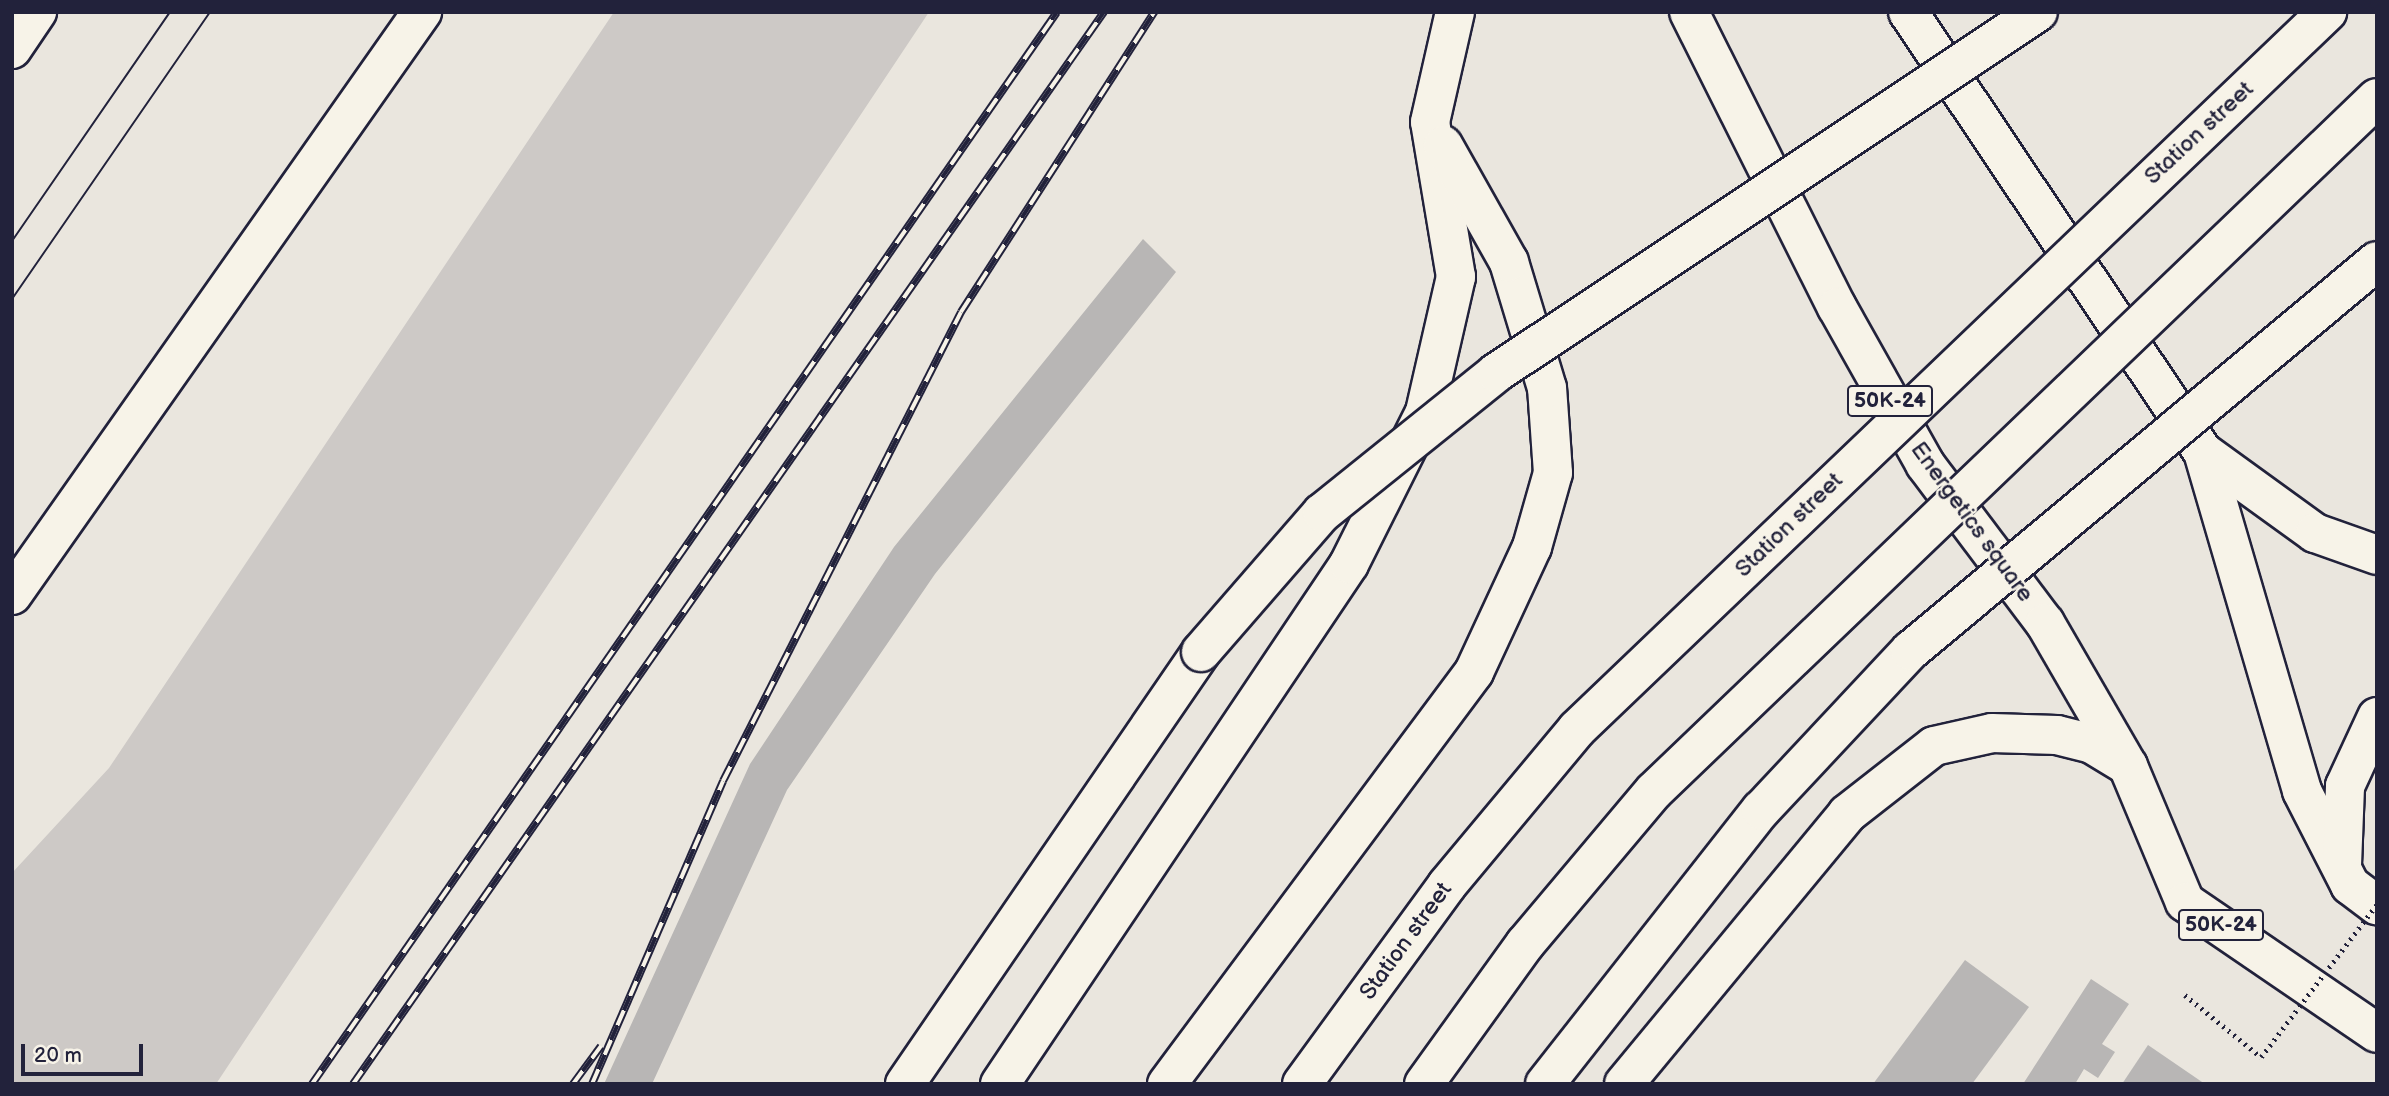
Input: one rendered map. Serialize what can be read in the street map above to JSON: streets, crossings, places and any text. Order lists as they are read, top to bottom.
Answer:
{
  "streets": {
    "main road": ["Station street", "50К-24", "Energetics square"]
  },
  "crossings": [
    ["50К-24", "Energetics square"]
  ],
  "scale_bar": "20 m"
}
